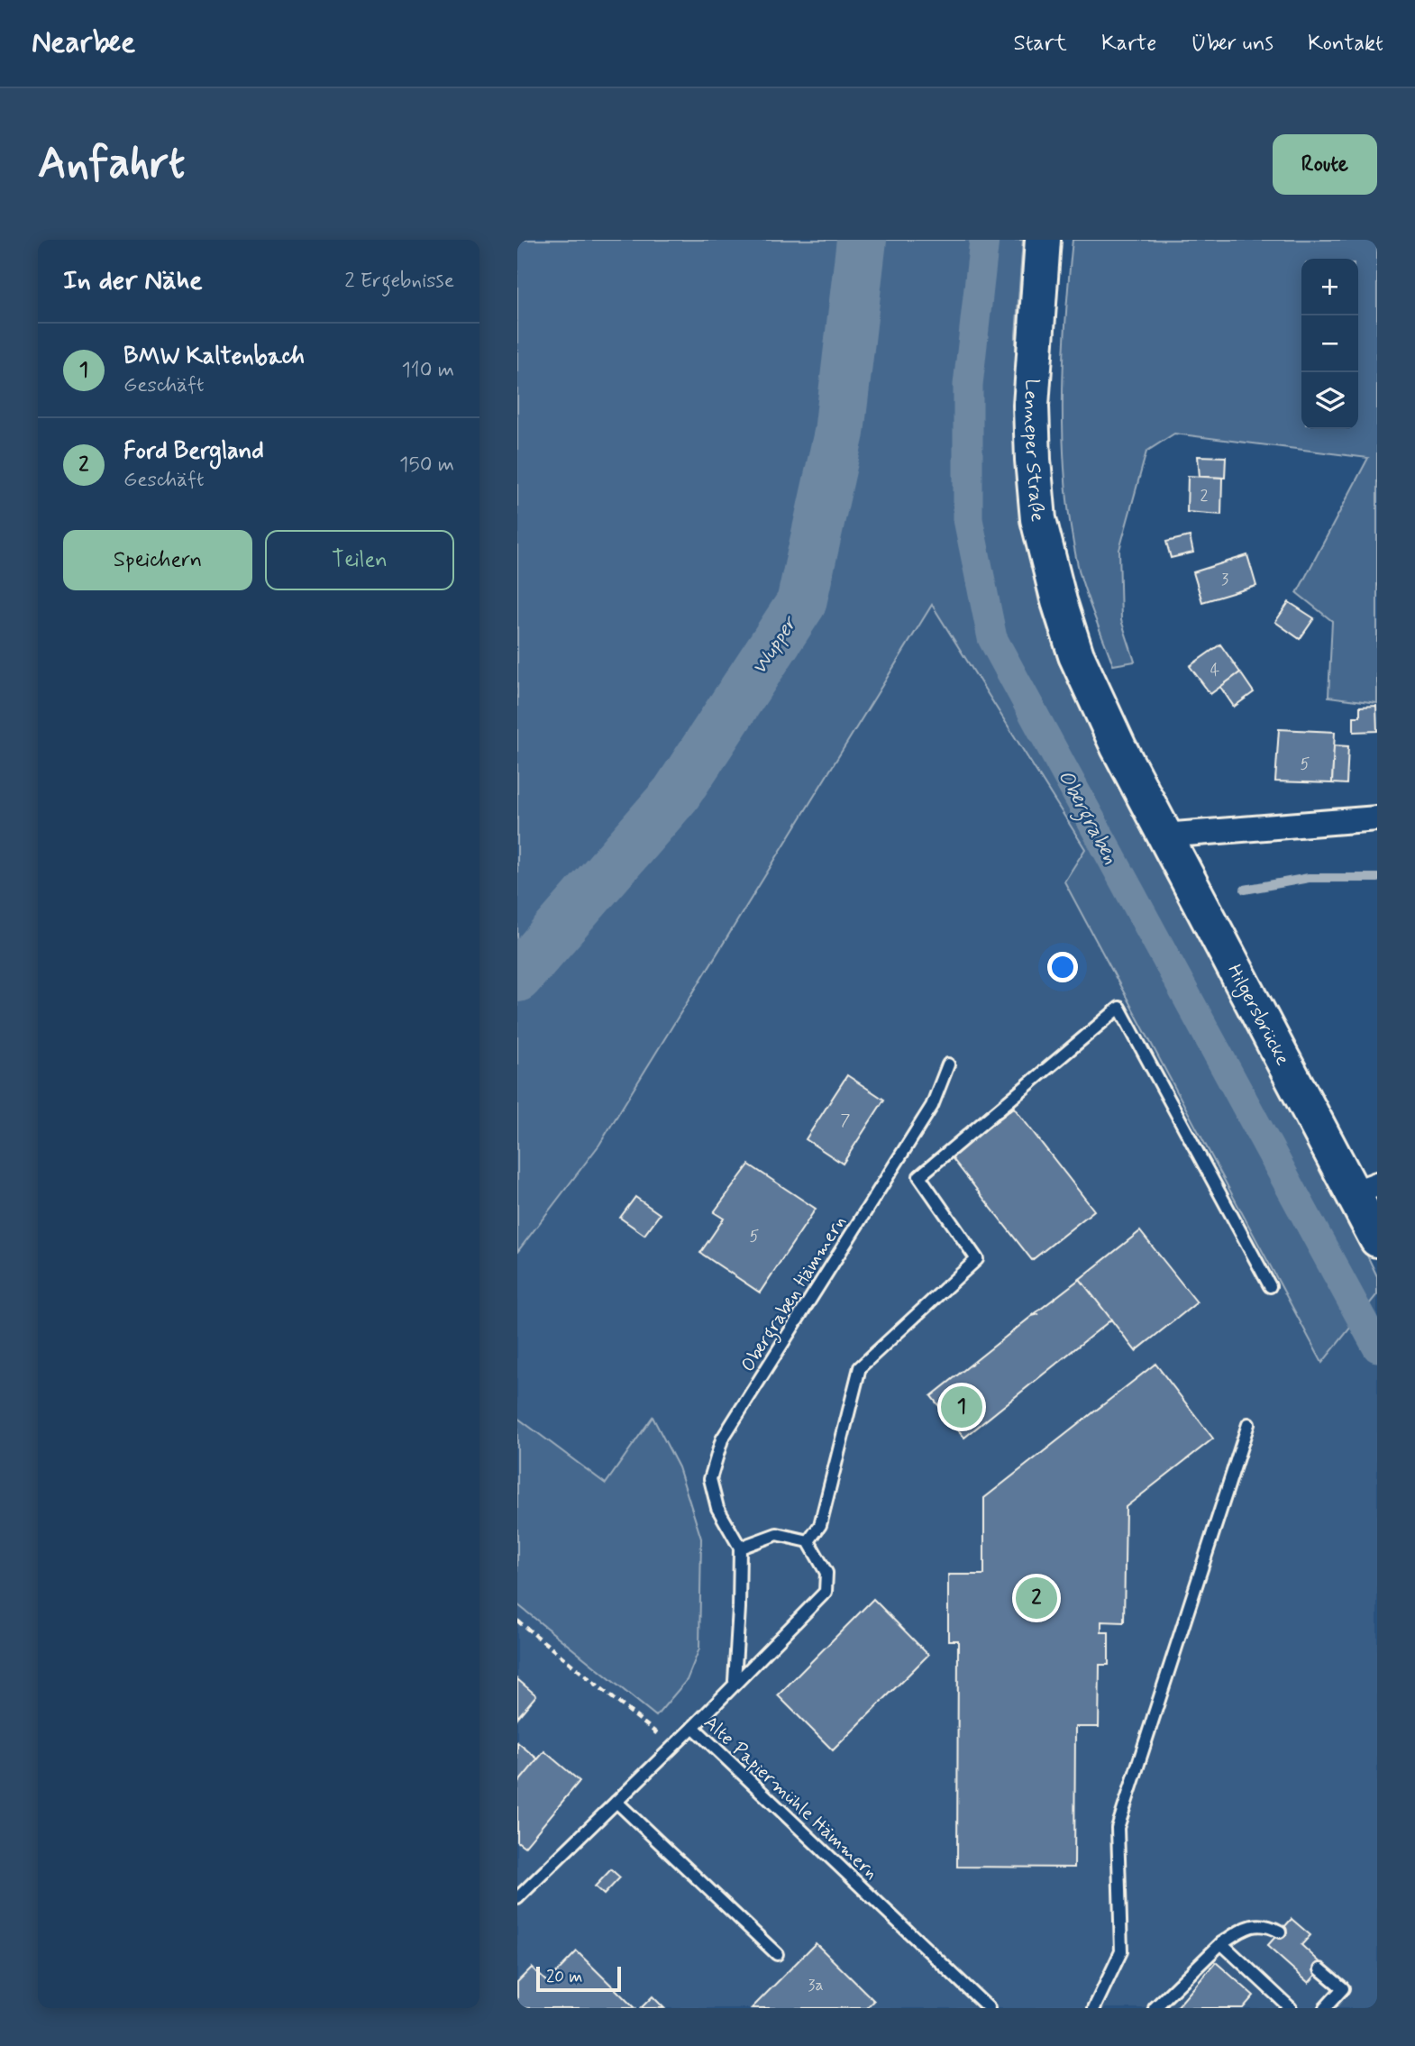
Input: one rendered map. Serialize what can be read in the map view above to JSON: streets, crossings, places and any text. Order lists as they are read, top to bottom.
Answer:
{
  "streets": {
    "main road": ["Lenneper Straße", "Hilgersbrücke"],
    "lane": ["Obergraben Hämmern", "Alte Papiermühle Hämmern"]
  },
  "crossings": [
    ["Lenneper Straße", "Hilgersbrücke"]
  ],
  "water": ["Wupper", "Obergraben"],
  "house_numbers": [
    "2",
    "3",
    "4",
    "5",
    "7",
    "5",
    "3a"
  ],
  "scale_bar": "20 m",
  "page": {
    "header": "Nearbee",
    "nav": [
      "Start",
      "Karte",
      "Über uns",
      "Kontakt"
    ],
    "buttons": [
      "Route",
      ["Speichern", "Teilen"]
    ],
    "title": "Anfahrt",
    "heading": ["In der Nähe", "2 Ergebnisse"],
    "map_buttons": ["+", "−"],
    "list": [
      {
        "mark": "1",
        "name": "BMW Kaltenbach",
        "note": "Geschäft",
        "value": "110 m"
      },
      {
        "mark": "2",
        "name": "Ford Bergland",
        "note": "Geschäft",
        "value": "150 m"
      }
    ],
    "pins": ["1", "2"],
    "scale": "20 m"
  }
}
